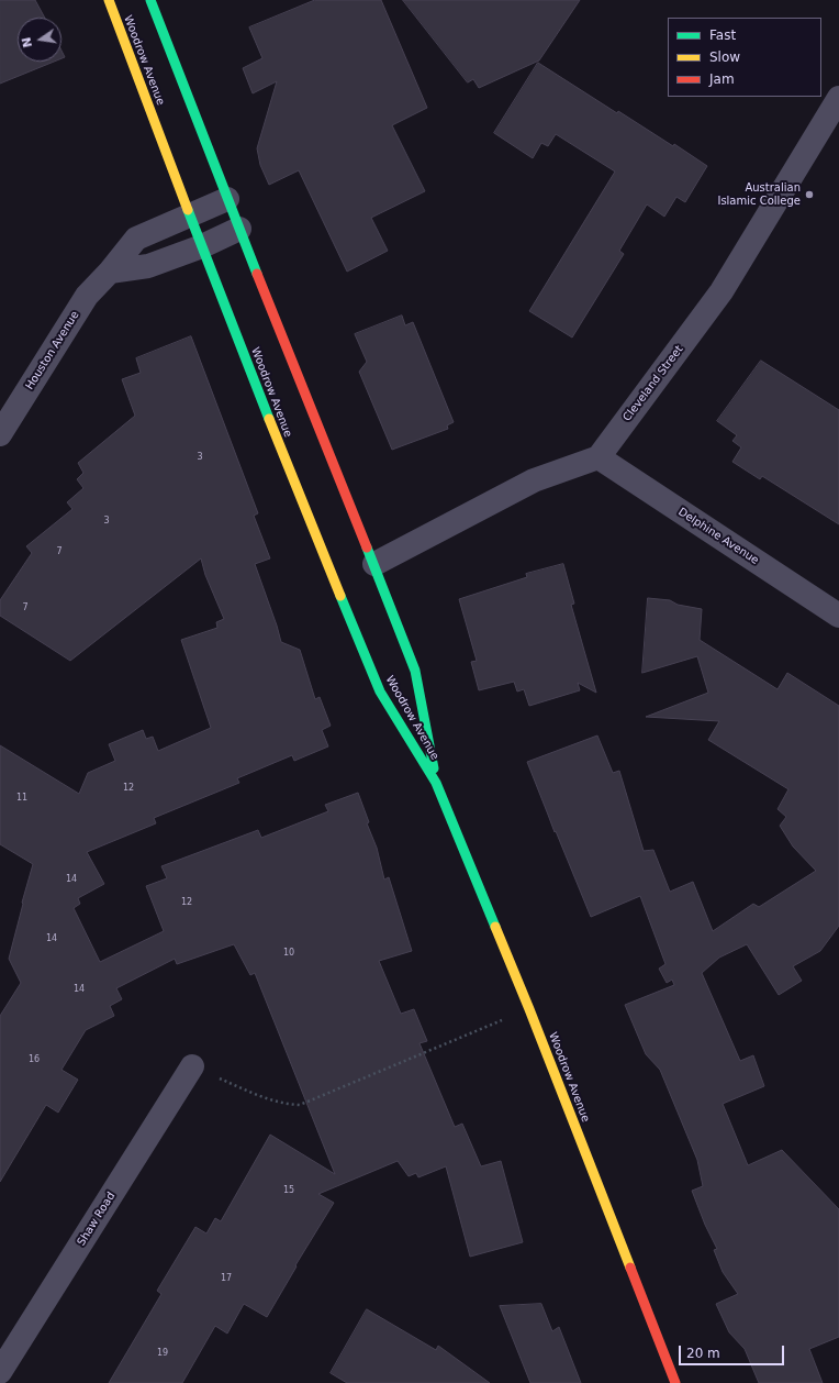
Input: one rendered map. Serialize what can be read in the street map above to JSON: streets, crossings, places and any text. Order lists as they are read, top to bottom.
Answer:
{
  "streets": {
    "main road": ["Woodrow Avenue"],
    "street": [
      "Houston Avenue",
      "Cleveland Street",
      "Delphine Avenue",
      "Shaw Road"
    ]
  },
  "crossings": [
    ["Woodrow Avenue", "Houston Avenue"],
    ["Cleveland Street", "Delphine Avenue"]
  ],
  "places": ["Australian Islamic College"],
  "house_numbers": [
    "3",
    "3",
    "7",
    "7",
    "12",
    "11",
    "14",
    "12",
    "14",
    "10",
    "14",
    "16",
    "15",
    "17",
    "19"
  ],
  "legend": ["Fast", "Slow", "Jam"],
  "scale_bar": "20 m",
  "north": "left"
}
